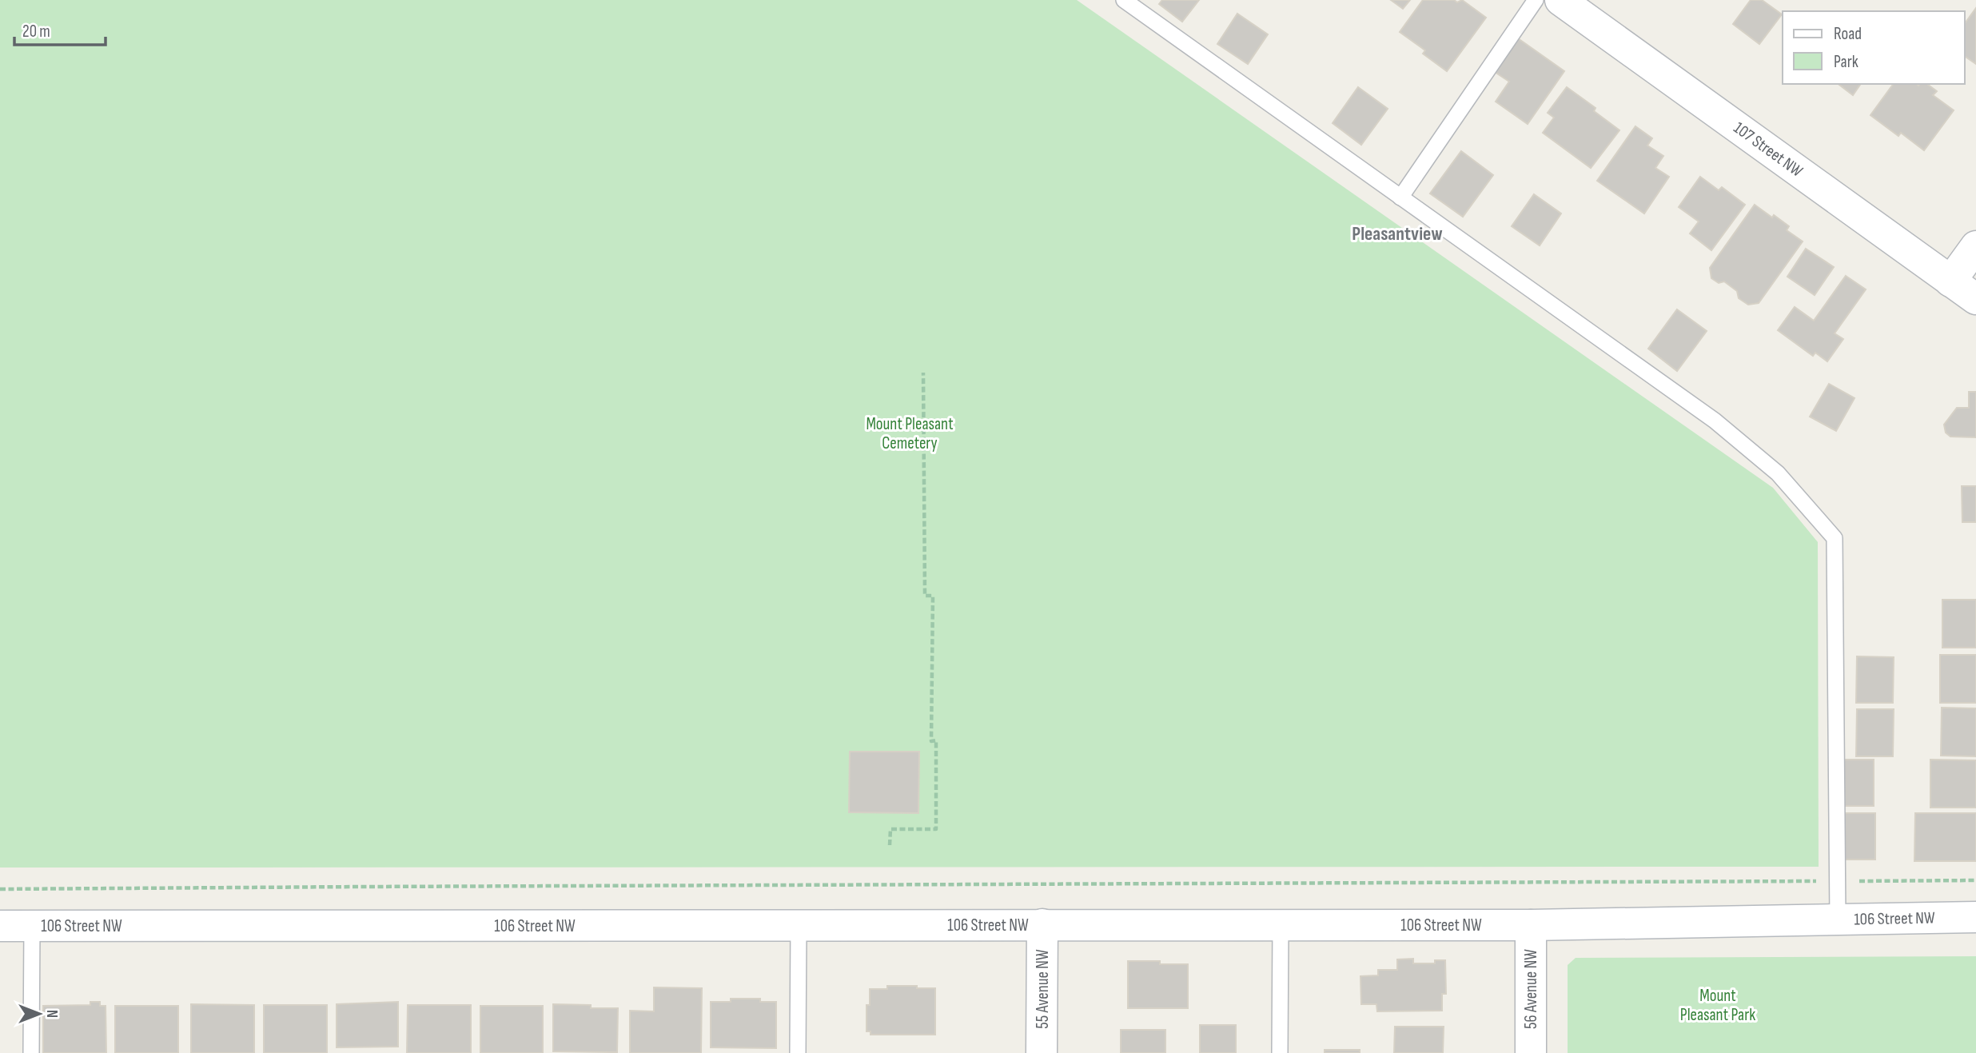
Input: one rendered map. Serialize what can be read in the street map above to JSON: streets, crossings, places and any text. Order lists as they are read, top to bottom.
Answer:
{
  "streets": {
    "street": [
      "107 Street NW",
      "106 Street NW",
      "55 Avenue NW",
      "56 Avenue NW"
    ]
  },
  "crossings": [
    ["106 Street NW", "55 Avenue NW"],
    ["106 Street NW", "56 Avenue NW"]
  ],
  "districts": ["Pleasantview"],
  "parks": ["Mount Pleasant Cemetery", "Mount Pleasant Park"],
  "legend": ["Road", "Park"],
  "scale_bar": "20 m",
  "north": "right"
}
